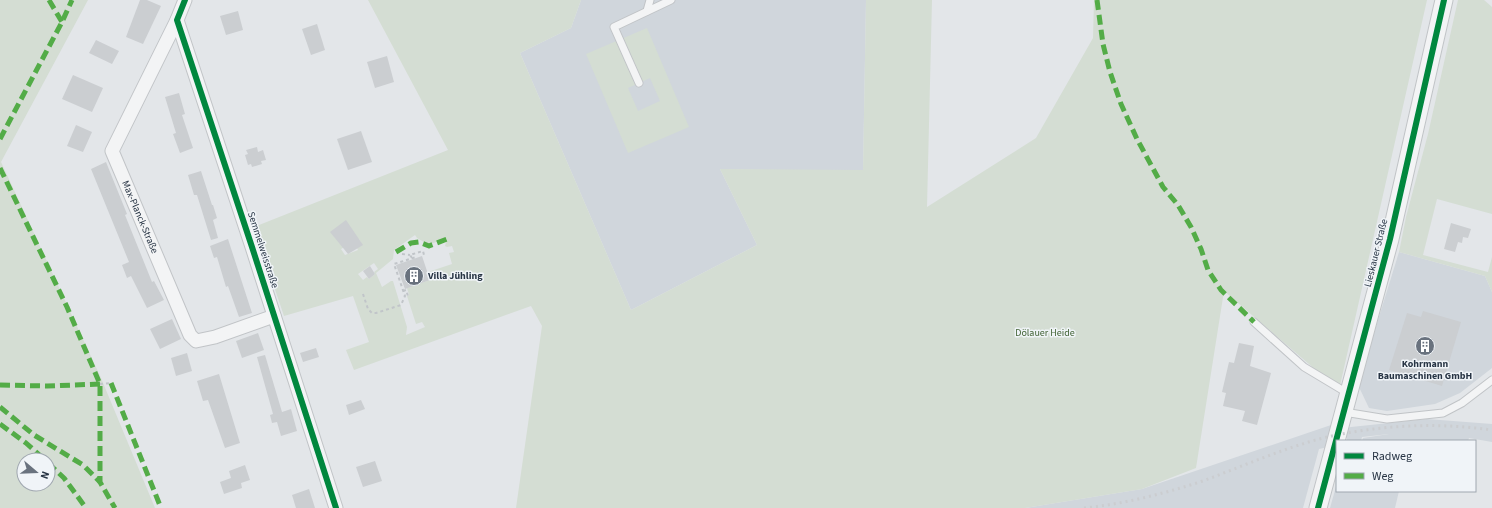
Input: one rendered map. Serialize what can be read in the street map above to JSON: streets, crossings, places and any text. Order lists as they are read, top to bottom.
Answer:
{
  "streets": {
    "street": ["Max-Planck-Straße", "Semmelweisstraße", "Lieskauer Straße"]
  },
  "crossings": [
    ["Max-Planck-Straße", "Semmelweisstraße"]
  ],
  "parks": ["Dölauer Heide"],
  "places": {
    "building": ["Villa Jühling", "Kohrmann Baumaschinen GmbH"]
  },
  "legend": ["Radweg", "Weg"],
  "north": "right"
}
